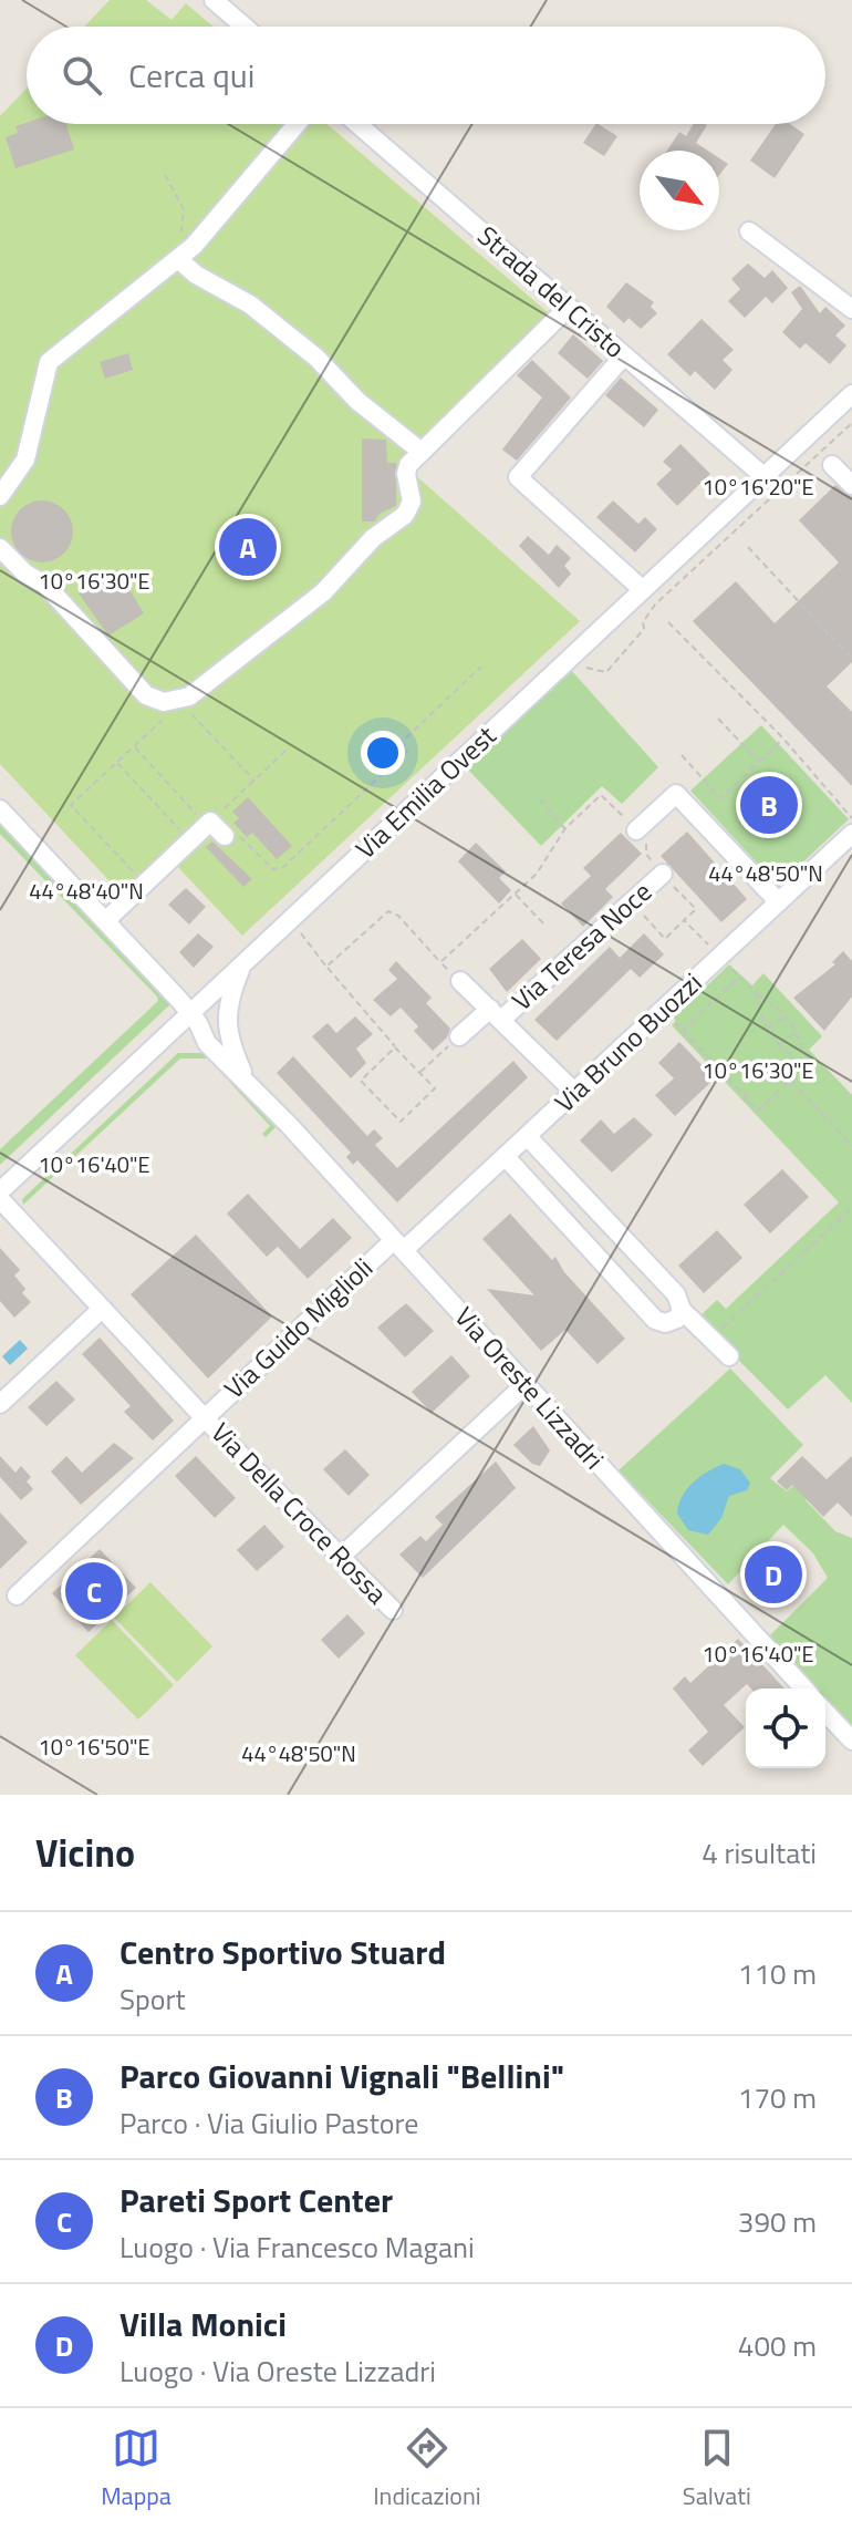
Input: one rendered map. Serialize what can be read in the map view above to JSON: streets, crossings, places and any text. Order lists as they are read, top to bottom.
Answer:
{
  "streets": {
    "street": [
      "Strada del Cristo",
      "Via Emilia Ovest",
      "Via Teresa Noce",
      "Via Bruno Buozzi",
      "Via Guido Miglioli",
      "Via Oreste Lizzadri",
      "Via Della Croce Rossa"
    ]
  },
  "crossings": [
    ["Strada del Cristo", "Via Emilia Ovest"],
    ["Via Emilia Ovest", "Via Oreste Lizzadri"],
    ["Via Bruno Buozzi", "Via Guido Miglioli"],
    ["Via Bruno Buozzi", "Via Oreste Lizzadri"],
    ["Via Guido Miglioli", "Via Oreste Lizzadri"],
    ["Via Guido Miglioli", "Via Della Croce Rossa"]
  ],
  "north": "bottom right",
  "page": {
    "search": "Cerca qui",
    "pins": [
      "A",
      "B",
      "D",
      "C"
    ],
    "heading": ["Vicino", "4 risultati"],
    "list": [
      {
        "mark": "A",
        "name": "Centro Sportivo Stuard",
        "note": "Sport",
        "value": "110 m"
      },
      {
        "mark": "B",
        "name": "Parco Giovanni Vignali \"Bellini\"",
        "note": "Parco · Via Giulio Pastore",
        "value": "170 m"
      },
      {
        "mark": "C",
        "name": "Pareti Sport Center",
        "note": "Luogo · Via Francesco Magani",
        "value": "390 m"
      },
      {
        "mark": "D",
        "name": "Villa Monici",
        "note": "Luogo · Via Oreste Lizzadri",
        "value": "400 m"
      }
    ],
    "nav": ["Mappa", "Indicazioni", "Salvati"]
  },
  "coordinates": [
    "10°16'20\"E",
    "10°16'30\"E",
    "44°48'50\"N",
    "44°48'40\"N",
    "10°16'40\"E",
    "10°16'50\"E"
  ]
}
